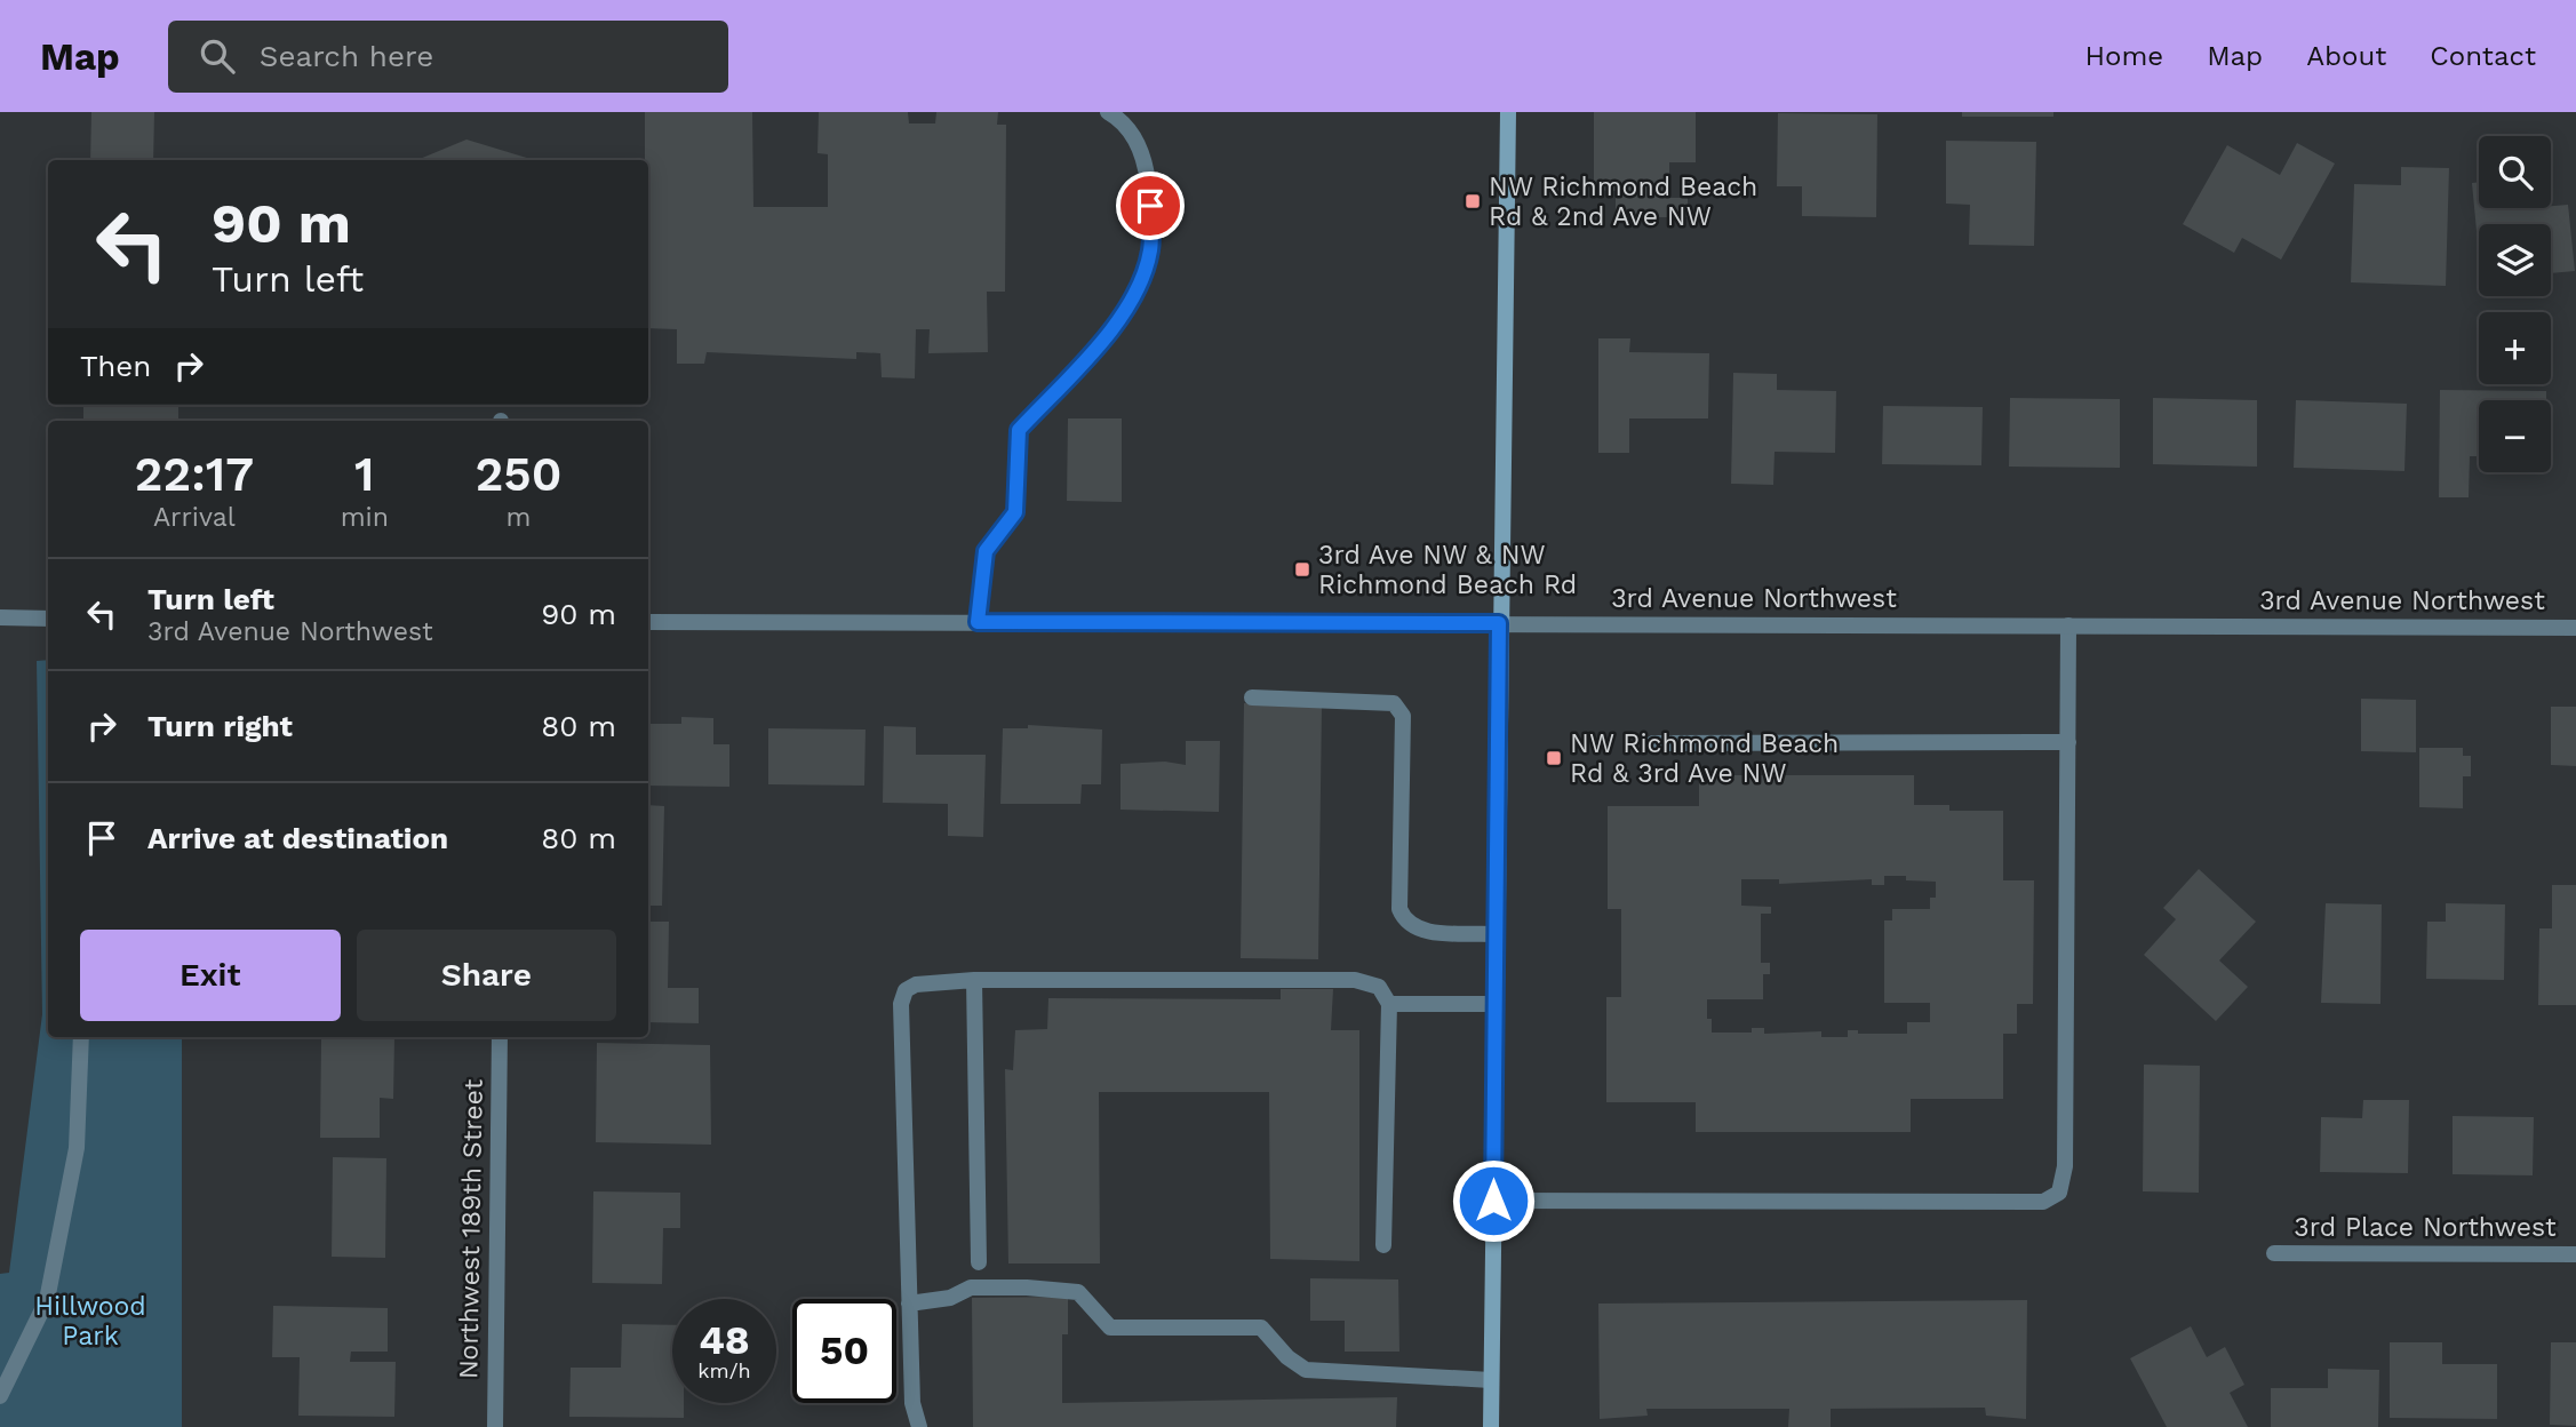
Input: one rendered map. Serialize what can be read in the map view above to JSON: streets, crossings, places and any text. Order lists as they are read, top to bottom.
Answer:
{
  "streets": {
    "street": ["3rd Avenue Northwest", "3rd Place Northwest", "Northwest 189th Street"]
  },
  "parks": ["Hillwood Park"],
  "places": {
    "transit": ["NW Richmond Beach Rd & 2nd Ave NW", "3rd Ave NW & NW Richmond Beach Rd", "NW Richmond Beach Rd & 3rd Ave NW"]
  },
  "page": {
    "header": "Map",
    "search": "Search here",
    "nav": [
      "Home",
      "Map",
      "About",
      "Contact"
    ],
    "map_buttons": ["+", "−"],
    "turn": ["90 m", "Turn left"],
    "then": "Then",
    "eta": [
      "22:17",
      "Arrival",
      "1",
      "min",
      "250",
      "m"
    ],
    "list": [
      {
        "name": "Turn left",
        "note": "3rd Avenue Northwest",
        "value": "90 m"
      },
      {
        "name": "Turn right",
        "value": "80 m"
      },
      {
        "name": "Arrive at destination",
        "value": "80 m"
      }
    ],
    "buttons": ["Exit", "Share"],
    "speed": "48 km/h",
    "limit": "50"
  }
}
